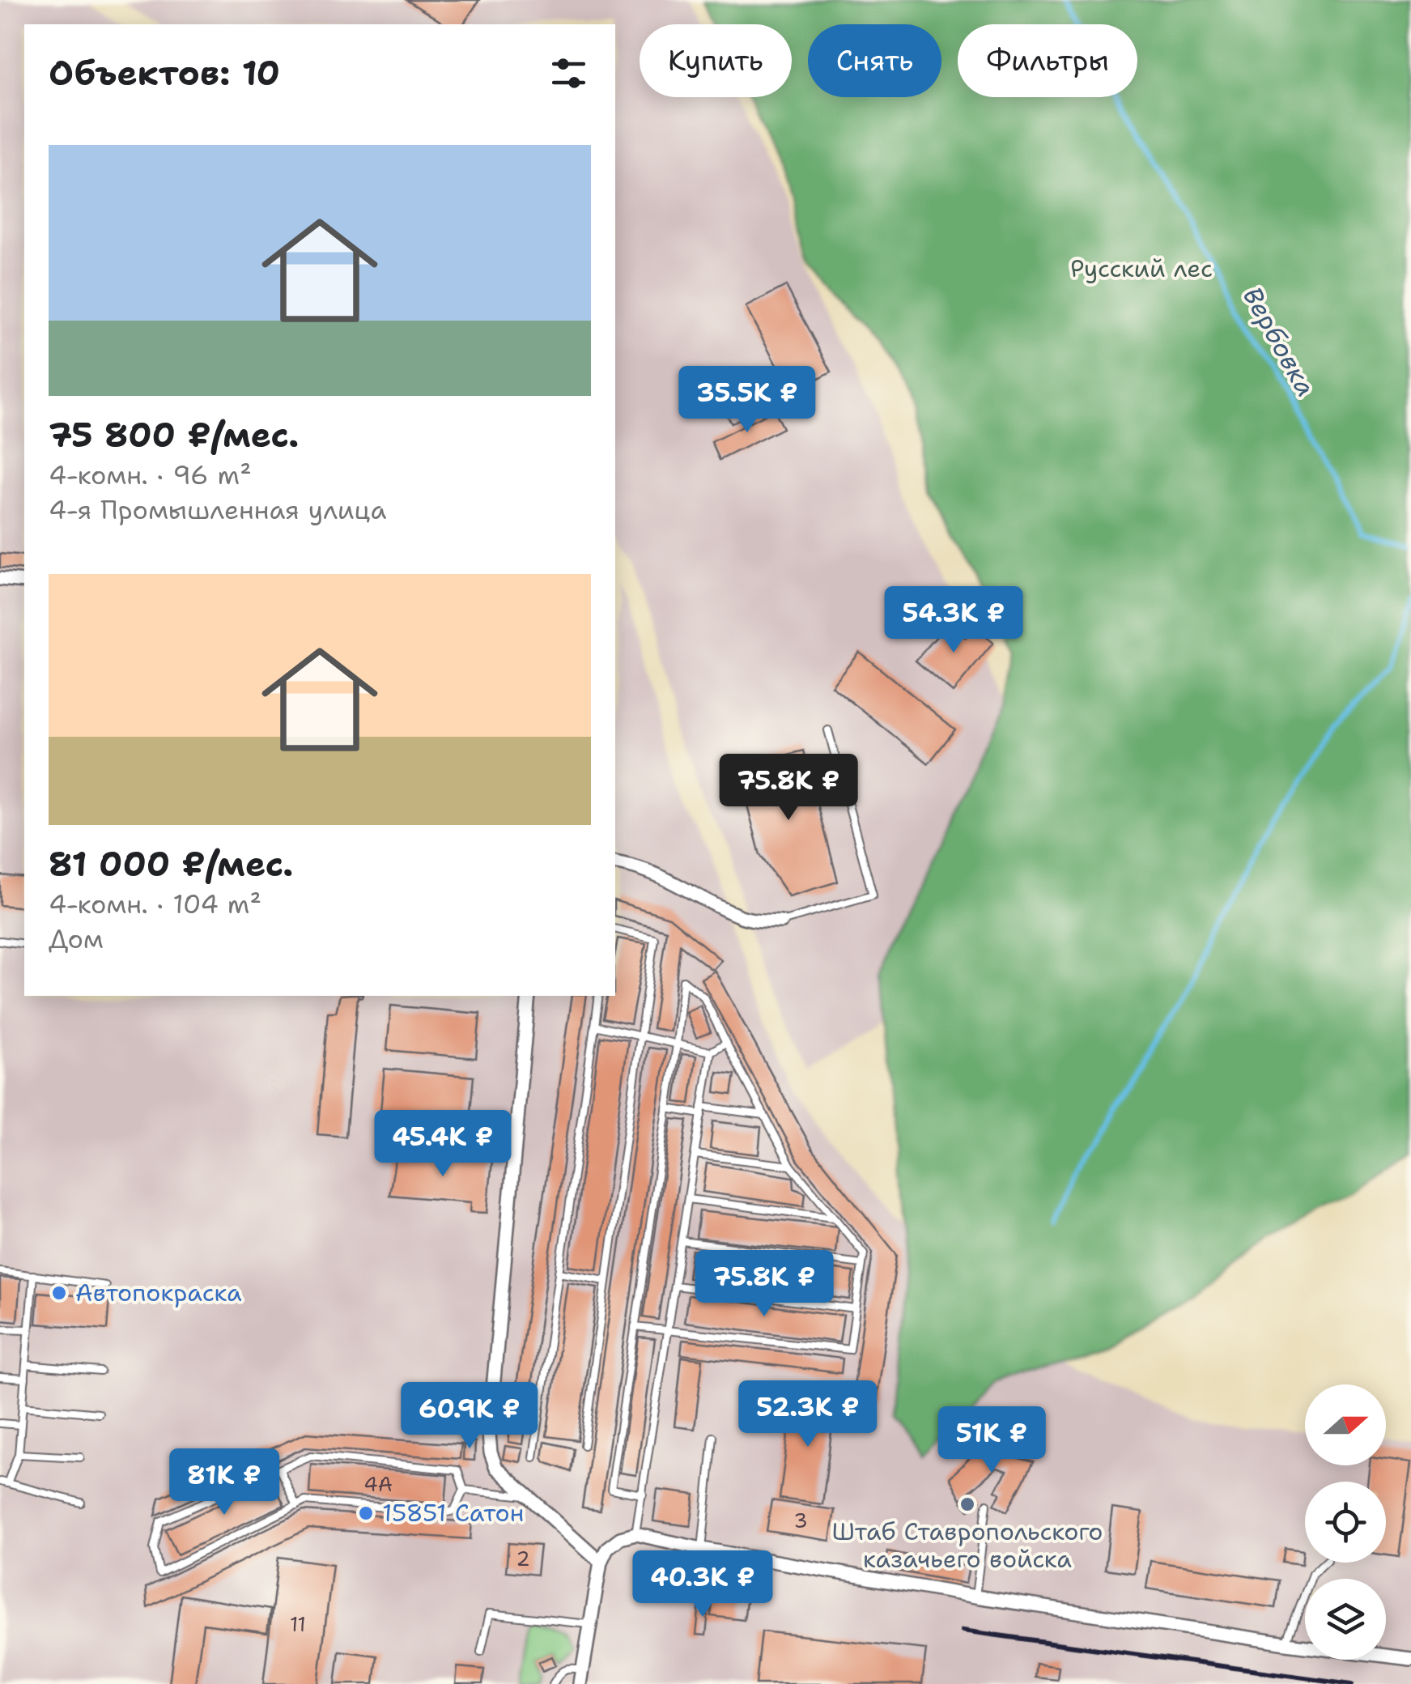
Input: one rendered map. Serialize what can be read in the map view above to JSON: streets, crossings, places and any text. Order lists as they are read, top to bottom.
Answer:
{
  "water": ["Вербовка"],
  "parks": ["Русский лес"],
  "places": ["Автопокраска", "Штаб Ставропольского казачьего войска", "15851 Сатон"],
  "house_numbers": [
    "4А",
    "3",
    "2",
    "11"
  ],
  "north": "right",
  "page": {
    "chip": ["Купить", "Снять", "Фильтры"],
    "heading": "Объектов: 10",
    "list": [
      {
        "name": "75 800 ₽/мес.",
        "note": "4-комн. · 96 m² · 4-я Промышленная улица"
      },
      {
        "name": "81 000 ₽/мес.",
        "note": "4-комн. · 104 m² · Дом"
      }
    ],
    "price": [
      "35.5K ₽",
      "54.3K ₽",
      "75.8K ₽",
      "45.4K ₽",
      "75.8K ₽",
      "52.3K ₽",
      "60.9K ₽",
      "51K ₽",
      "81K ₽",
      "40.3K ₽"
    ]
  }
}
